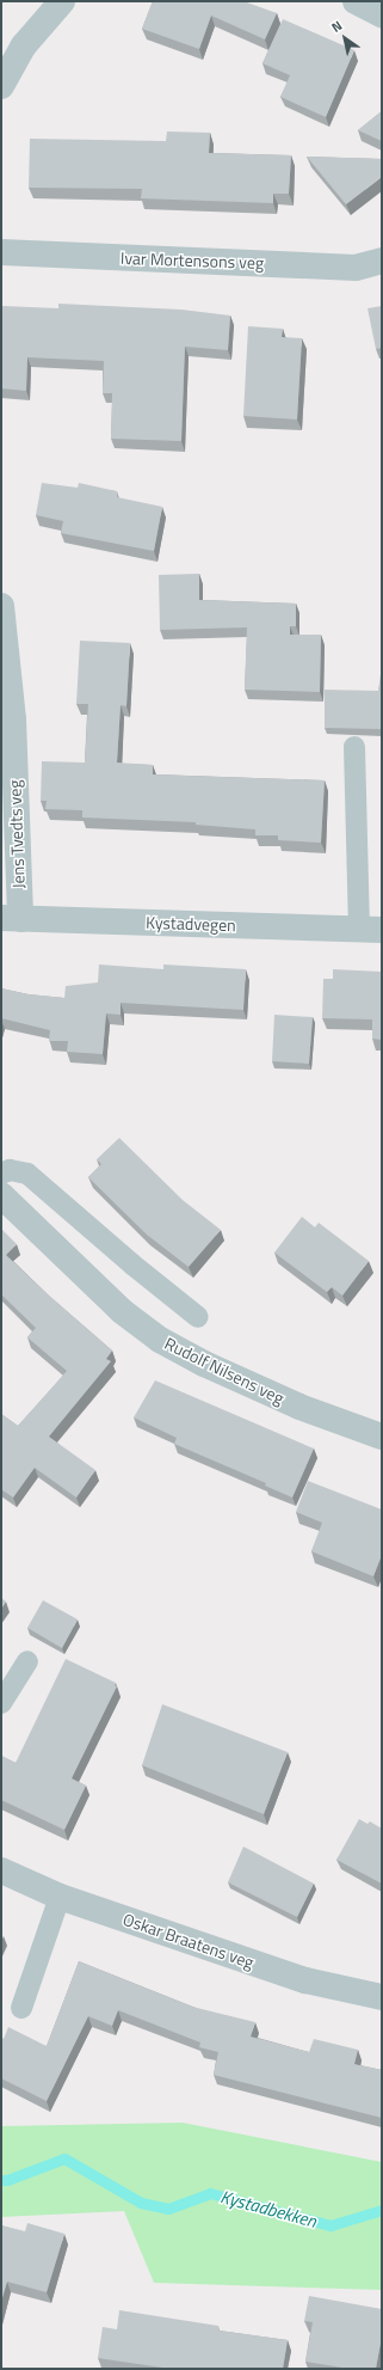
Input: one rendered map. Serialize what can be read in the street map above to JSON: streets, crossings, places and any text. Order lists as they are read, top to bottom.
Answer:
{
  "streets": {
    "street": [
      "Ivar Mortensons veg",
      "Jens Tvedts veg",
      "Kystadvegen",
      "Rudolf Nilsens veg",
      "Oskar Braatens veg"
    ]
  },
  "crossings": [
    ["Jens Tvedts veg", "Kystadvegen"]
  ],
  "water": ["Kystadbekken"],
  "north": "top left"
}
